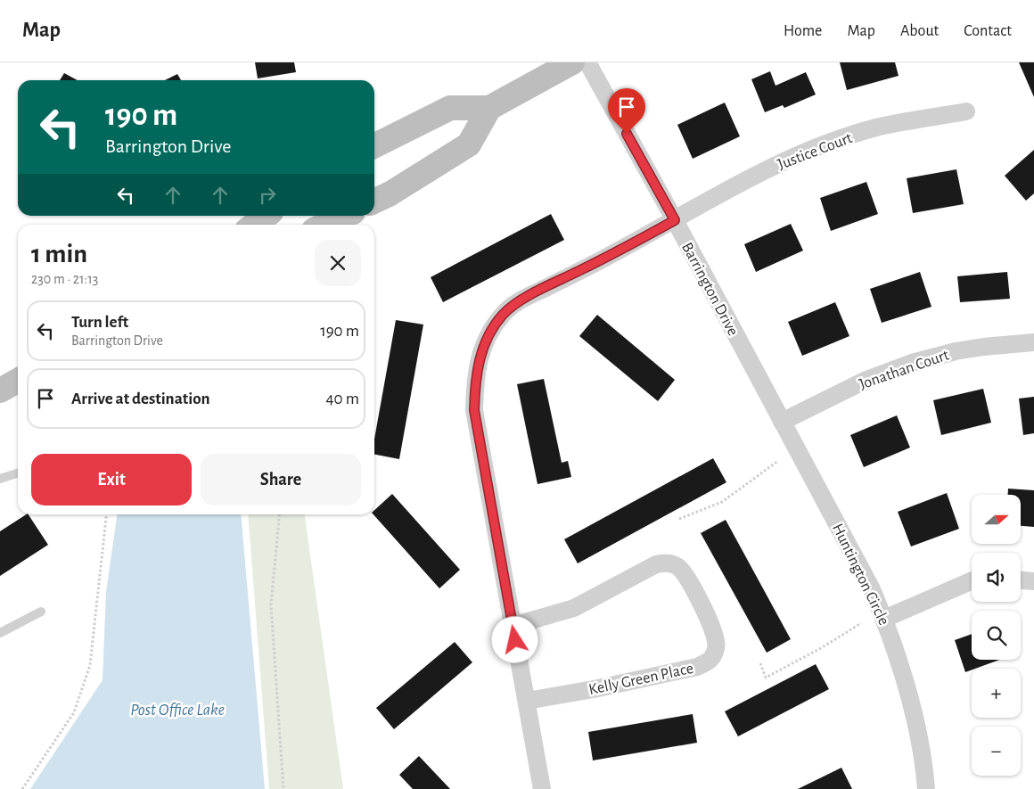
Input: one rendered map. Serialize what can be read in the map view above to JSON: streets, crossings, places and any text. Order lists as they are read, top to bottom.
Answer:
{
  "streets": {
    "street": [
      "Justice Court",
      "Barrington Drive",
      "Jonathan Court",
      "Huntington Circle",
      "Kelly Green Place"
    ]
  },
  "crossings": [
    ["Justice Court", "Barrington Drive"],
    ["Justice Court", "Kelly Green Place"],
    ["Barrington Drive", "Jonathan Court"],
    ["Barrington Drive", "Huntington Circle"],
    ["Jonathan Court", "Huntington Circle"]
  ],
  "water": ["Post Office Lake"],
  "north": "right",
  "page": {
    "header": "Map",
    "nav": [
      "Home",
      "Map",
      "About",
      "Contact"
    ],
    "turn": ["190 m", "Barrington Drive"],
    "heading": ["1 min", "230 m · 21:13"],
    "list": [
      {
        "name": "Turn left",
        "note": "Barrington Drive",
        "value": "190 m"
      },
      {
        "name": "Arrive at destination",
        "value": "40 m"
      }
    ],
    "buttons": ["Exit", "Share"],
    "map_buttons": ["+", "−"]
  }
}
